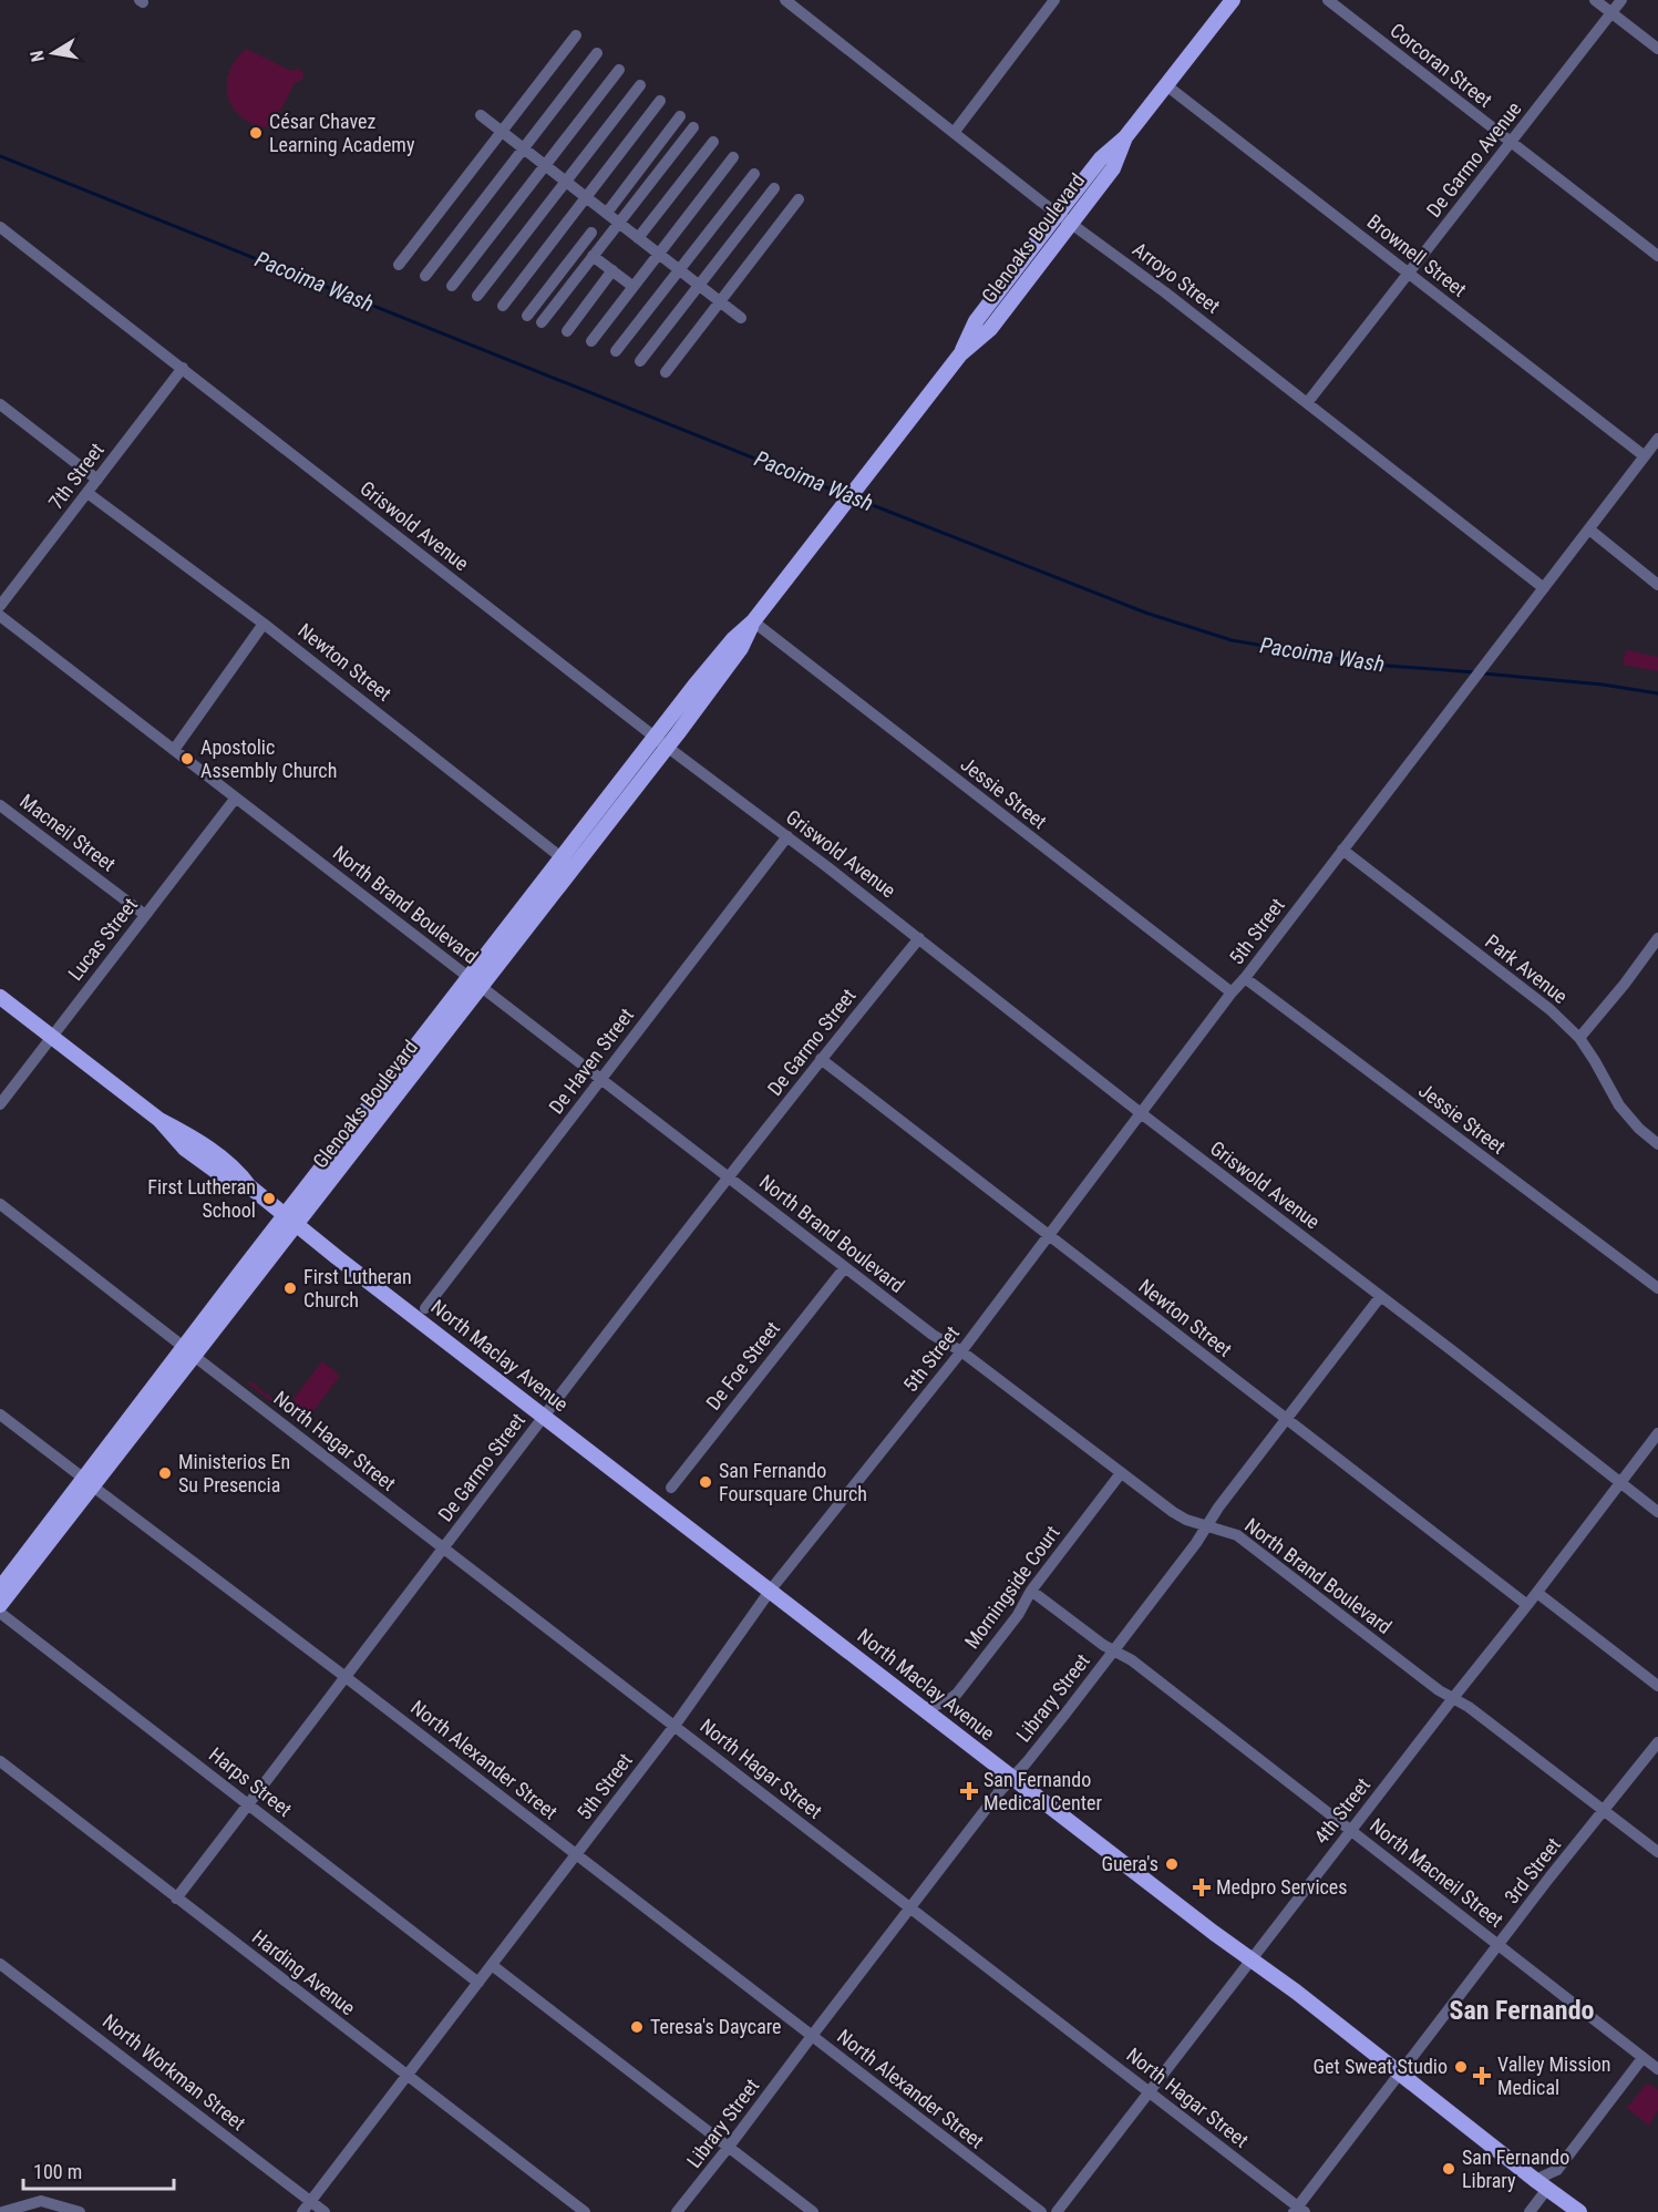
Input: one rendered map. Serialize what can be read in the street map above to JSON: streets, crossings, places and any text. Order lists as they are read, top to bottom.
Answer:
{
  "streets": {
    "main road": ["Glenoaks Boulevard", "North Maclay Avenue"],
    "street": [
      "Corcoran Street",
      "De Garmo Avenue",
      "Brownell Street",
      "Arroyo Street",
      "7th Street",
      "Griswold Avenue",
      "Newton Street",
      "Jessie Street",
      "Macneil Street",
      "North Brand Boulevard",
      "5th Street",
      "Lucas Street",
      "Park Avenue",
      "De Garmo Street",
      "De Haven Street",
      "De Foe Street",
      "North Hagar Street",
      "Morningside Court",
      "Library Street",
      "North Alexander Street",
      "Harps Street",
      "4th Street",
      "3rd Street",
      "North Macneil Street",
      "Harding Avenue",
      "North Workman Street"
    ]
  },
  "crossings": [
    ["Corcoran Street", "De Garmo Avenue"],
    ["De Garmo Avenue", "Brownell Street"],
    ["De Garmo Avenue", "Arroyo Street"],
    ["Glenoaks Boulevard", "Brownell Street"],
    ["Glenoaks Boulevard", "Arroyo Street"],
    ["Glenoaks Boulevard", "Griswold Avenue"],
    ["Glenoaks Boulevard", "Newton Street"],
    ["Glenoaks Boulevard", "Jessie Street"],
    ["Glenoaks Boulevard", "North Brand Boulevard"],
    ["Glenoaks Boulevard", "North Maclay Avenue"],
    ["Glenoaks Boulevard", "North Hagar Street"],
    ["Glenoaks Boulevard", "North Alexander Street"],
    ["Brownell Street", "5th Street"],
    ["Arroyo Street", "5th Street"],
    ["7th Street", "Griswold Avenue"],
    ["7th Street", "Newton Street"],
    ["Griswold Avenue", "5th Street"],
    ["Griswold Avenue", "De Garmo Street"],
    ["Griswold Avenue", "De Haven Street"],
    ["Griswold Avenue", "Library Street"],
    ["Griswold Avenue", "4th Street"],
    ["Newton Street", "5th Street"],
    ["Newton Street", "De Garmo Street"],
    ["Newton Street", "Library Street"],
    ["Newton Street", "4th Street"],
    ["Jessie Street", "5th Street"],
    ["Macneil Street", "Lucas Street"],
    ["North Brand Boulevard", "5th Street"],
    ["North Brand Boulevard", "Lucas Street"],
    ["North Brand Boulevard", "De Garmo Street"],
    ["North Brand Boulevard", "De Haven Street"],
    ["North Brand Boulevard", "De Foe Street"],
    ["North Brand Boulevard", "Morningside Court"],
    ["North Brand Boulevard", "Library Street"],
    ["North Brand Boulevard", "4th Street"],
    ["North Brand Boulevard", "3rd Street"],
    ["5th Street", "Park Avenue"],
    ["5th Street", "North Maclay Avenue"],
    ["5th Street", "North Hagar Street"],
    ["5th Street", "North Alexander Street"],
    ["5th Street", "Harps Street"],
    ["5th Street", "Harding Avenue"],
    ["5th Street", "North Workman Street"],
    ["Lucas Street", "North Maclay Avenue"],
    ["De Garmo Street", "North Maclay Avenue"],
    ["De Garmo Street", "North Hagar Street"],
    ["De Garmo Street", "North Alexander Street"],
    ["De Garmo Street", "Harps Street"],
    ["De Garmo Street", "Harding Avenue"],
    ["North Maclay Avenue", "Morningside Court"],
    ["North Maclay Avenue", "Library Street"],
    ["North Maclay Avenue", "4th Street"],
    ["North Maclay Avenue", "3rd Street"],
    ["North Hagar Street", "Library Street"],
    ["North Hagar Street", "4th Street"],
    ["North Hagar Street", "3rd Street"],
    ["Morningside Court", "North Macneil Street"],
    ["Library Street", "North Alexander Street"],
    ["Library Street", "North Macneil Street"],
    ["4th Street", "North Macneil Street"],
    ["3rd Street", "North Macneil Street"]
  ],
  "districts": ["San Fernando"],
  "water": ["Pacoima Wash"],
  "places": {
    "other": [
      "César Chavez Learning Academy",
      "Apostolic Assembly Church",
      "First Lutheran School",
      "First Lutheran Church",
      "Ministerios En Su Presencia",
      "San Fernando Foursquare Church",
      "Guera's",
      "Teresa's Daycare",
      "Get Sweat Studio",
      "San Fernando Library"
    ],
    "health": ["San Fernando Medical Center", "Medpro Services", "Valley Mission Medical"]
  },
  "scale_bar": "100 m",
  "north": "left"
}
